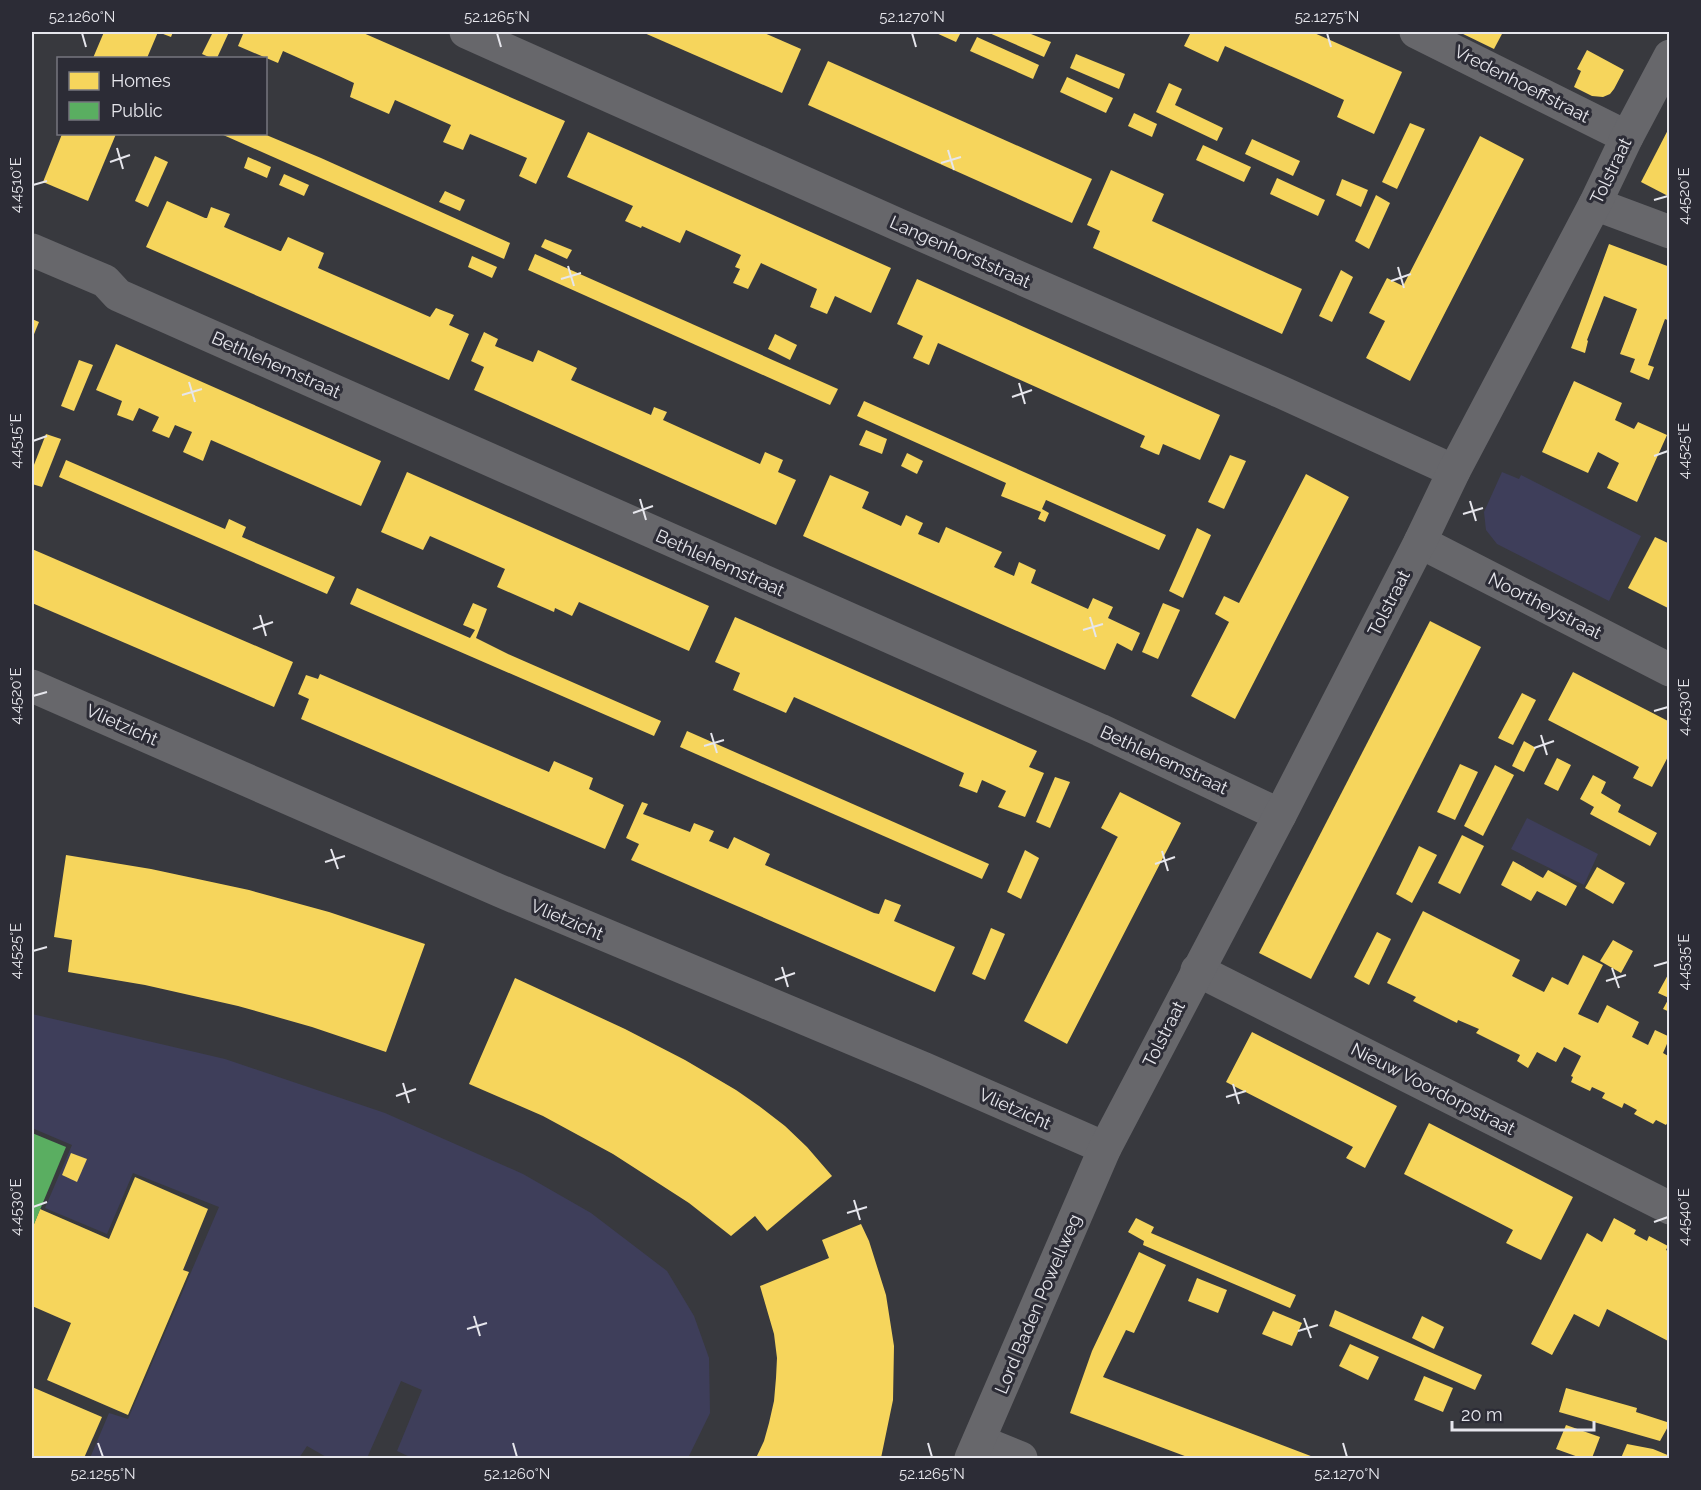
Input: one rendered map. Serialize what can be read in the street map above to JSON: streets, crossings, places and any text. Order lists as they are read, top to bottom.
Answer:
{
  "streets": {
    "street": [
      "Vredenhoeffstraat",
      "Tolstraat",
      "Langenhorststraat",
      "Bethlehemstraat",
      "Noortheystraat",
      "Vlietzicht",
      "Nieuw Voordorpstraat",
      "Lord Baden Powellweg"
    ]
  },
  "crossings": [
    ["Vredenhoeffstraat", "Tolstraat"],
    ["Tolstraat", "Langenhorststraat"],
    ["Tolstraat", "Bethlehemstraat"],
    ["Tolstraat", "Noortheystraat"],
    ["Tolstraat", "Vlietzicht"],
    ["Tolstraat", "Nieuw Voordorpstraat"],
    ["Tolstraat", "Lord Baden Powellweg"],
    ["Vlietzicht", "Lord Baden Powellweg"]
  ],
  "legend": ["Homes", "Public"],
  "scale_bar": "20 m",
  "coordinates": [
    "52.1260°N",
    "52.1265°N",
    "52.1270°N",
    "52.1275°N",
    "4.4510°E",
    "4.4520°E",
    "4.4515°E",
    "4.4525°E",
    "4.4530°E",
    "4.4535°E",
    "4.4540°E",
    "52.1255°N"
  ]
}
